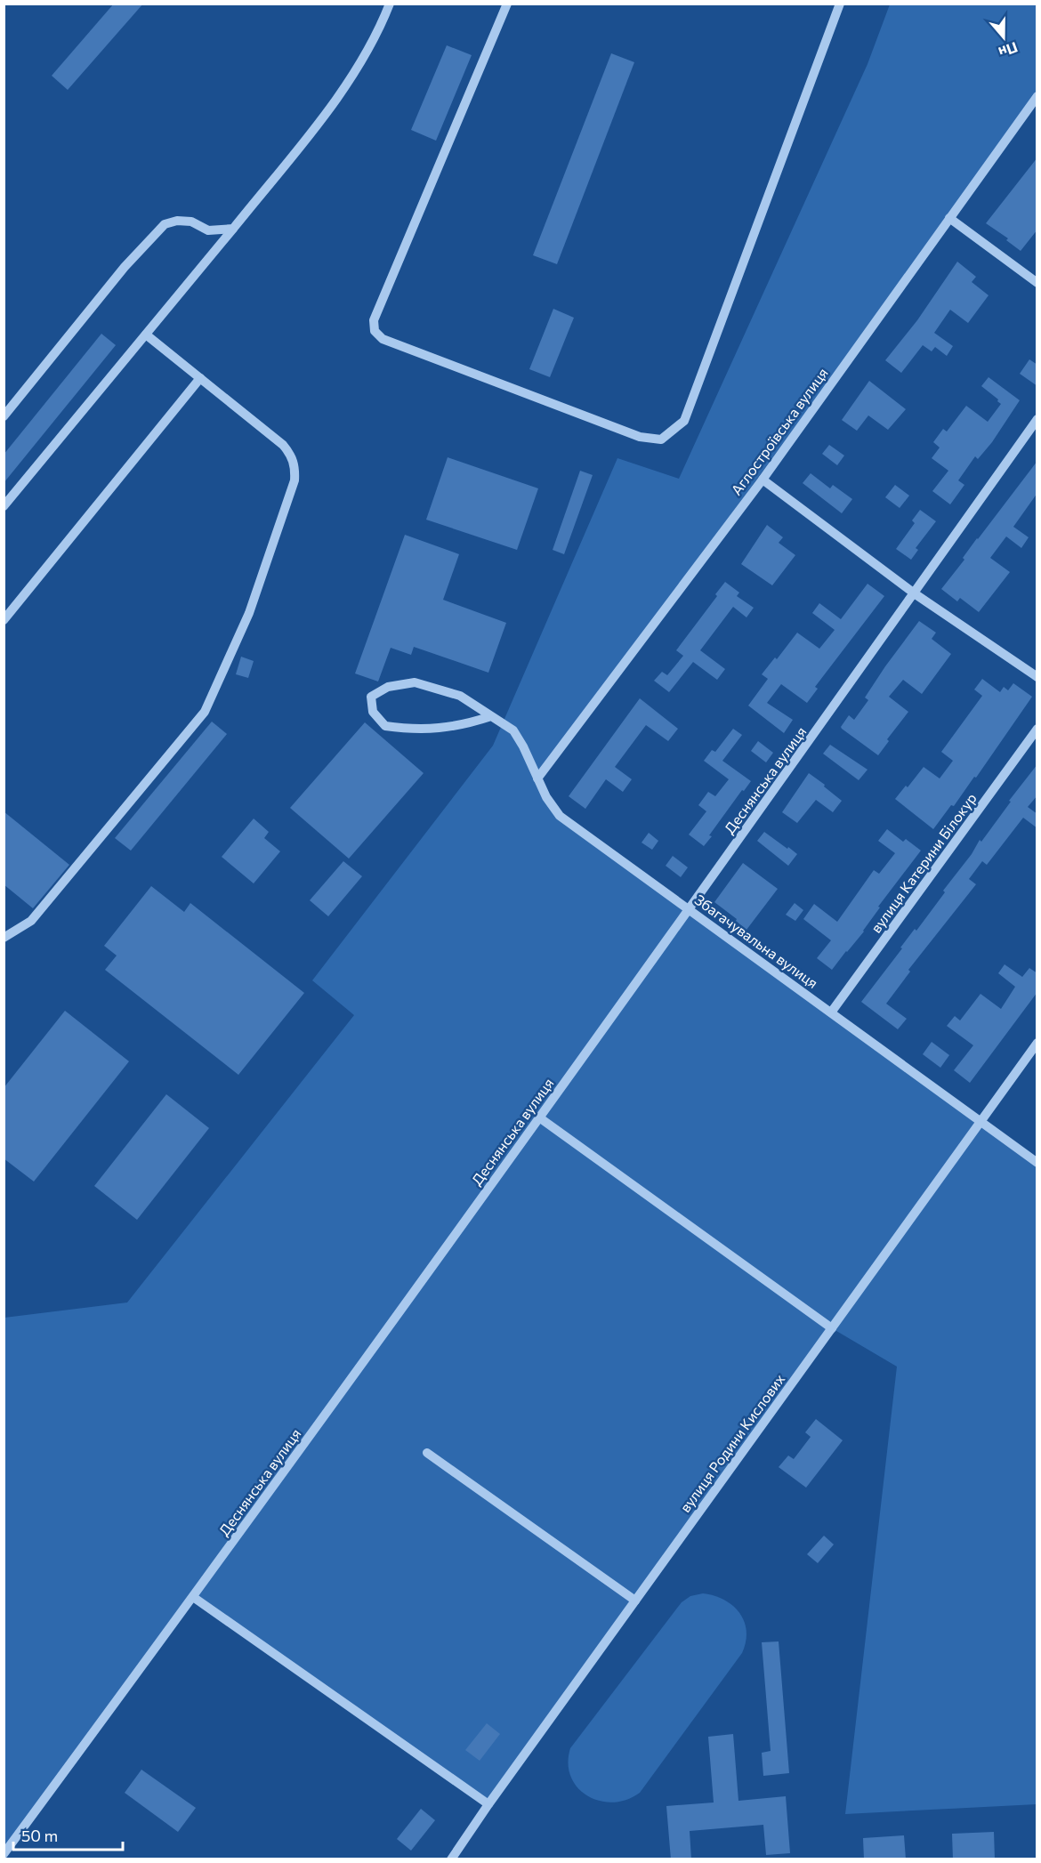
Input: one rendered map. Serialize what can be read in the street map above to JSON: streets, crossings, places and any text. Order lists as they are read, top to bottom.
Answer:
{
  "streets": {
    "street": [
      "Аглостроївська вулиця",
      "Деснянська вулиця",
      "вулиця Катерини Білокур",
      "Збагачувальна вулиця",
      "вулиця Родини Кислових"
    ]
  },
  "crossings": [
    ["Аглостроївська вулиця", "Збагачувальна вулиця"],
    ["Деснянська вулиця", "Збагачувальна вулиця"],
    ["вулиця Катерини Білокур", "Збагачувальна вулиця"],
    ["Збагачувальна вулиця", "вулиця Родини Кислових"]
  ],
  "scale_bar": "50 m",
  "north": "bottom"
}
